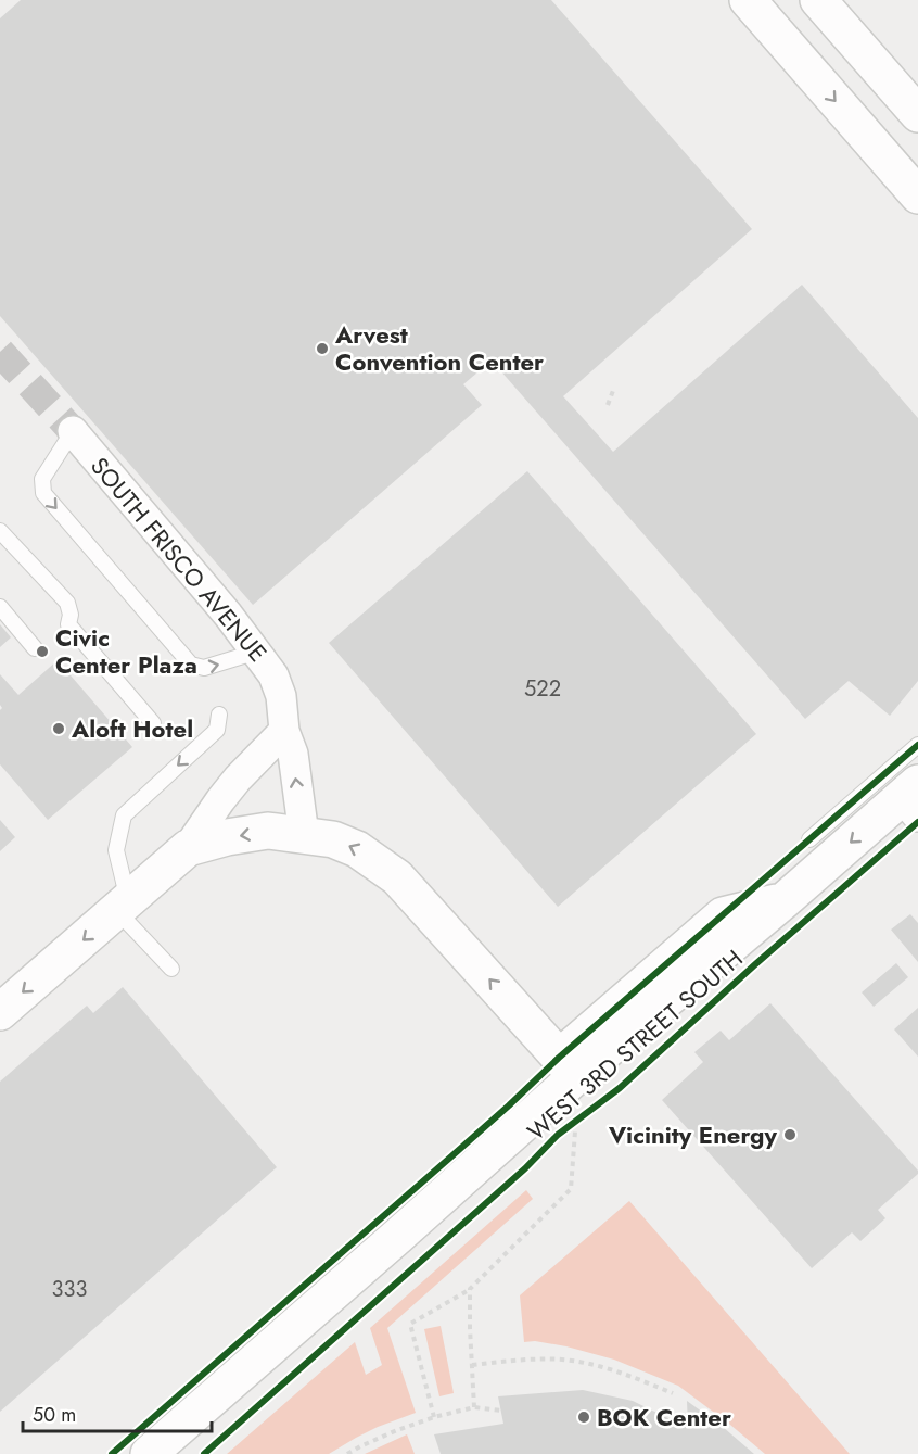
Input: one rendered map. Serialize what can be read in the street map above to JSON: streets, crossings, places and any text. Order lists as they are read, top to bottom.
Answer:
{
  "streets": {
    "main road": ["WEST 3RD STREET SOUTH"],
    "street": ["SOUTH FRISCO AVENUE"]
  },
  "one_way": ["WEST 3RD STREET SOUTH"],
  "places": [
    "Arvest Convention Center",
    "Civic Center Plaza",
    "Aloft Hotel",
    "Vicinity Energy",
    "BOK Center"
  ],
  "house_numbers": ["522", "333"],
  "scale_bar": "50 m"
}
